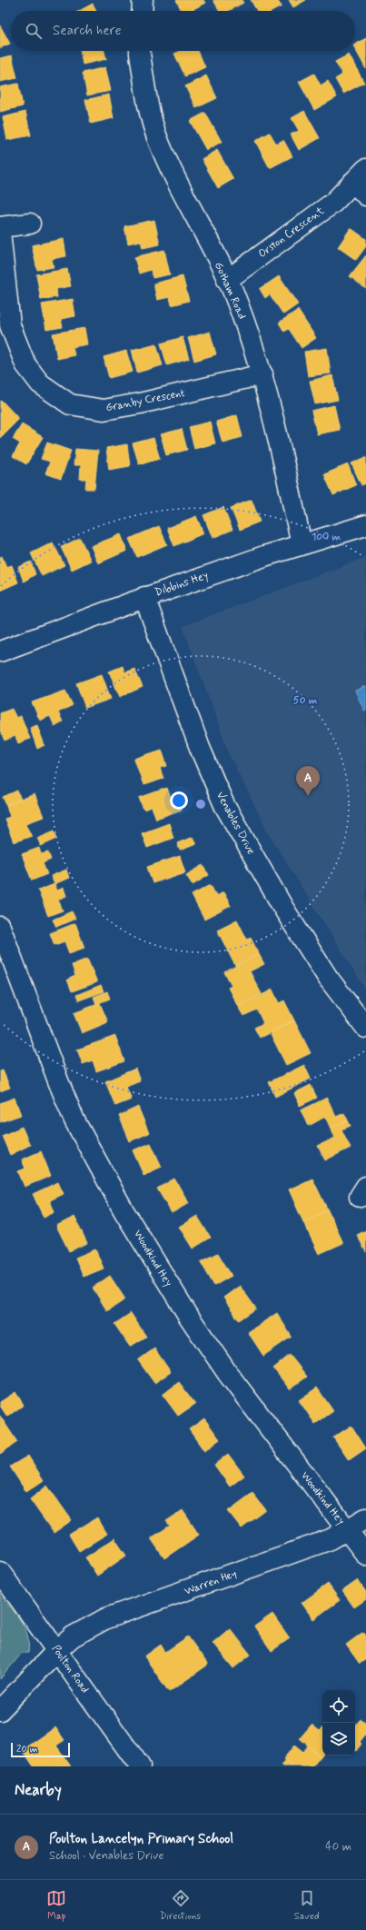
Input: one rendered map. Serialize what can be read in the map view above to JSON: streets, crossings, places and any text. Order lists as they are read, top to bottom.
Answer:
{
  "streets": {
    "street": [
      "Orston Crescent",
      "Gotham Road",
      "Granby Crescent",
      "Dibbins Hey",
      "Venables Drive",
      "Woodkind Hey",
      "Warren Hey",
      "Poulton Road"
    ]
  },
  "crossings": [
    ["Orston Crescent", "Gotham Road"],
    ["Gotham Road", "Granby Crescent"],
    ["Gotham Road", "Dibbins Hey"],
    ["Dibbins Hey", "Venables Drive"],
    ["Woodkind Hey", "Warren Hey"],
    ["Warren Hey", "Poulton Road"]
  ],
  "scale_bar": "20 m",
  "page": {
    "search": "Search here",
    "pins": "A",
    "scale": "20 m",
    "heading": "Nearby",
    "list": [
      {
        "mark": "A",
        "name": "Poulton Lancelyn Primary School",
        "note": "School · Venables Drive",
        "value": "40 m"
      }
    ],
    "nav": ["Map", "Directions", "Saved"]
  },
  "rings": ["100 m", "50 m"]
}
